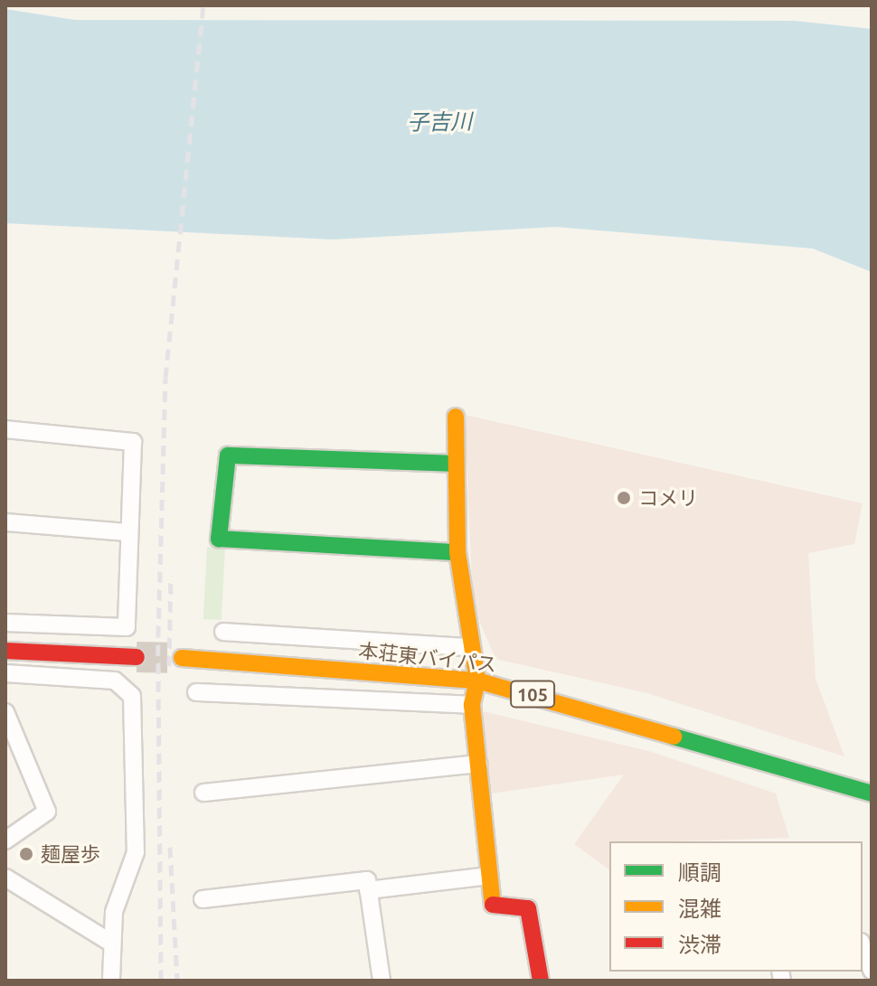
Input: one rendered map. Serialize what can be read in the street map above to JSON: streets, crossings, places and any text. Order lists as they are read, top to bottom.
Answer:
{
  "streets": {
    "main road": ["本荘東バイパス", "105"]
  },
  "water": ["子吉川"],
  "places": ["コメリ", "麺屋歩"],
  "legend": ["順調", "混雑", "渋滞"]
}
